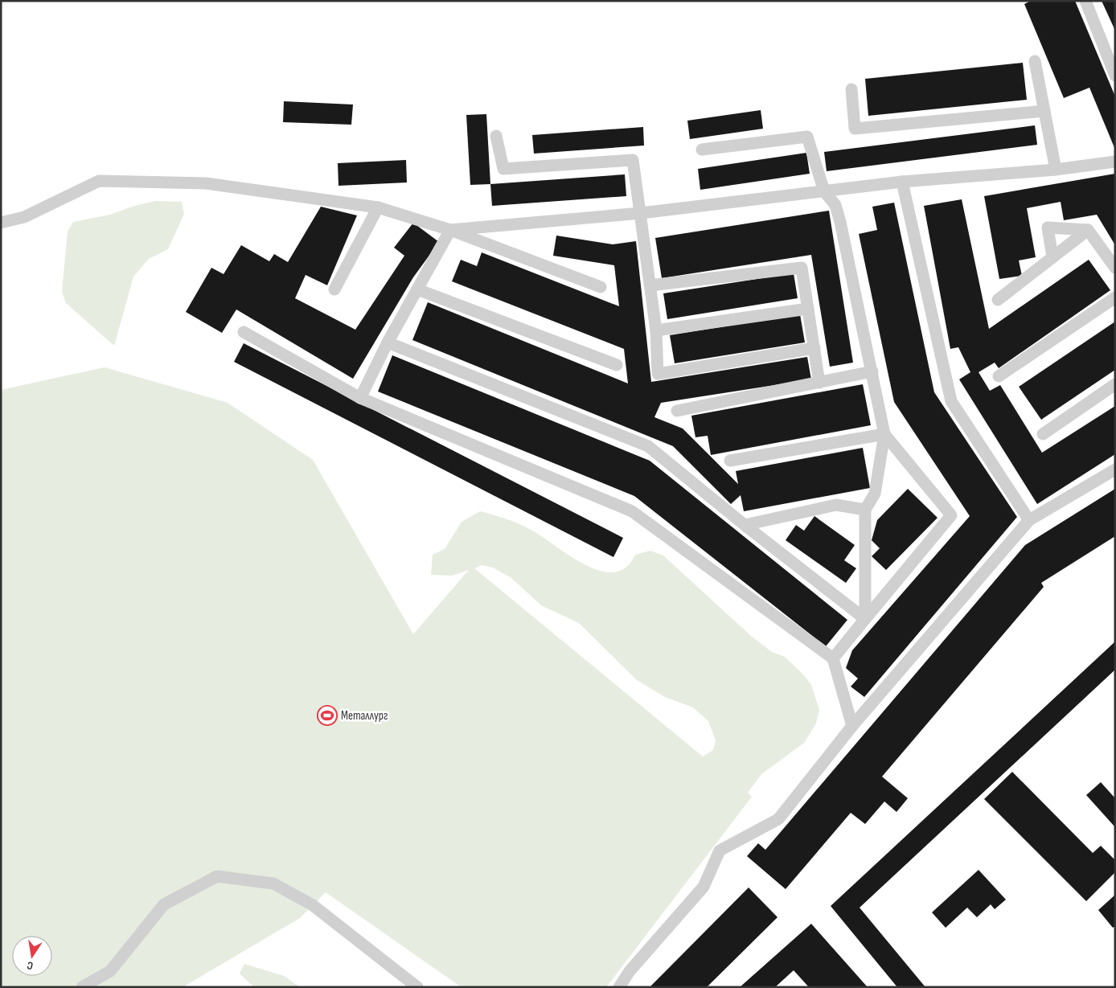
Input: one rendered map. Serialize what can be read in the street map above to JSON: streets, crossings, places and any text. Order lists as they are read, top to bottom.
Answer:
{
  "places": {
    "sports": ["Металлург"]
  },
  "north": "bottom"
}
